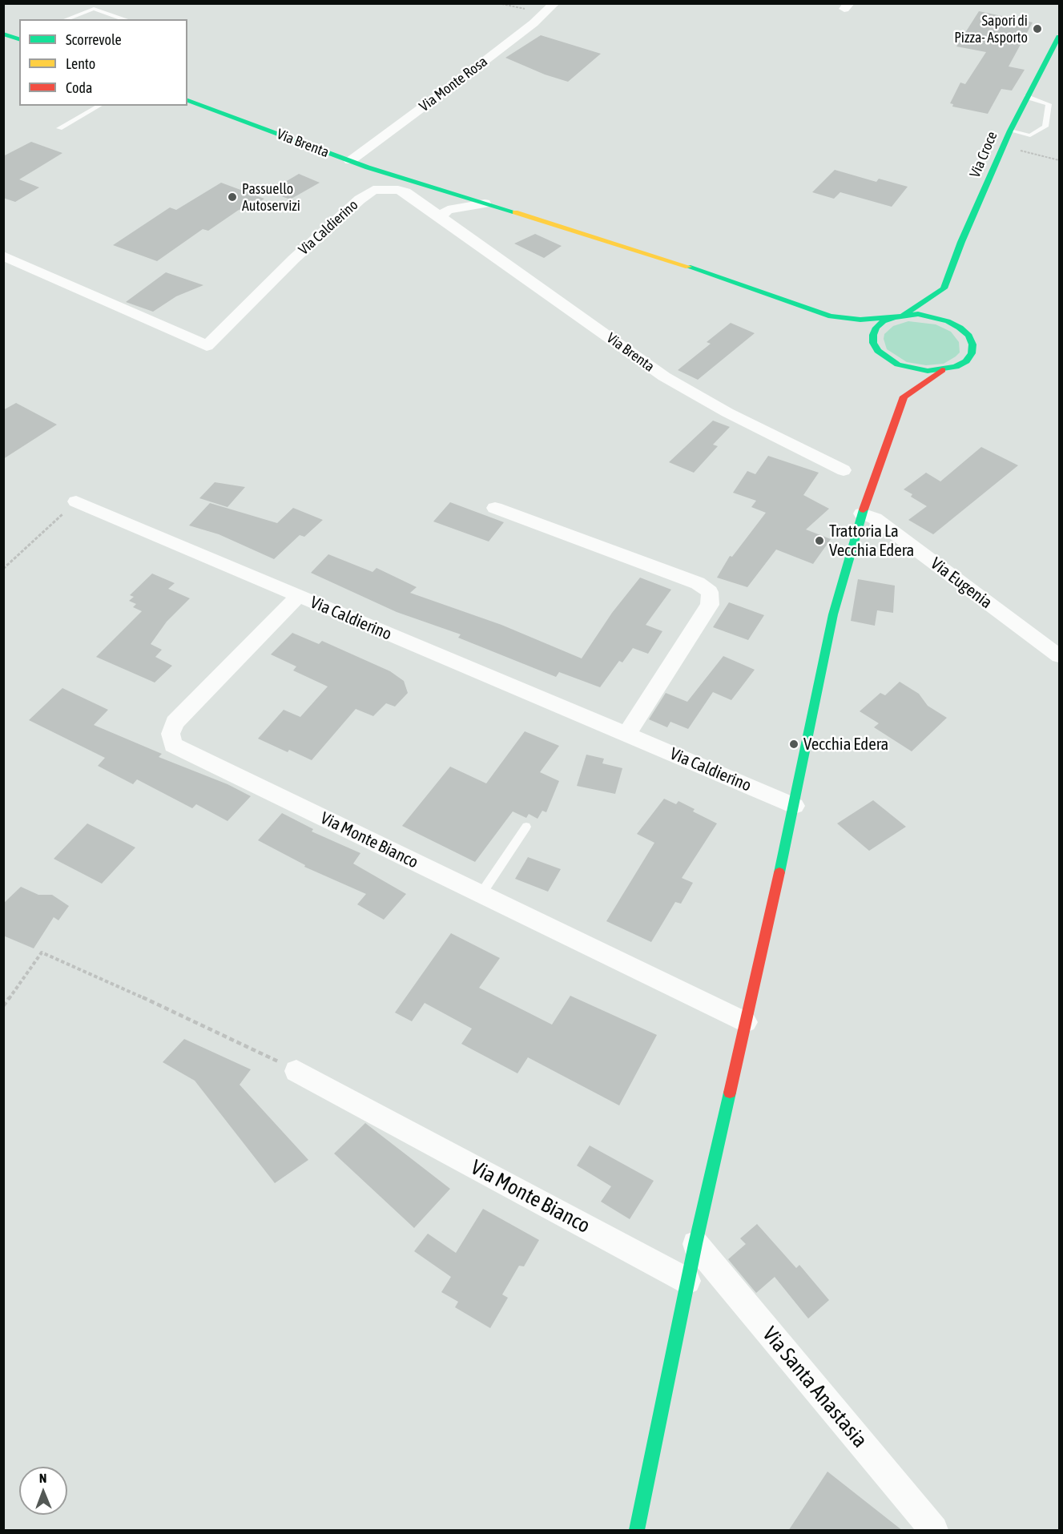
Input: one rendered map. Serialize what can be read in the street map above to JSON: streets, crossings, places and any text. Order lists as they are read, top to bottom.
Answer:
{
  "streets": {
    "main road": ["Via Brenta", "Via Croce"],
    "street": [
      "Via Monte Rosa",
      "Via Caldierino",
      "Via Eugenia",
      "Via Monte Bianco",
      "Via Santa Anastasia"
    ]
  },
  "crossings": [
    ["Via Monte Rosa", "Via Brenta"],
    ["Via Brenta", "Via Croce"],
    ["Via Brenta", "Via Caldierino"],
    ["Via Caldierino", "Via Monte Bianco"]
  ],
  "places": [
    "Sapori di Pizza- Asporto",
    "Passuello Autoservizi",
    "Trattoria La Vecchia Edera",
    "Vecchia Edera"
  ],
  "legend": ["Scorrevole", "Lento", "Coda"],
  "north": "top"
}
